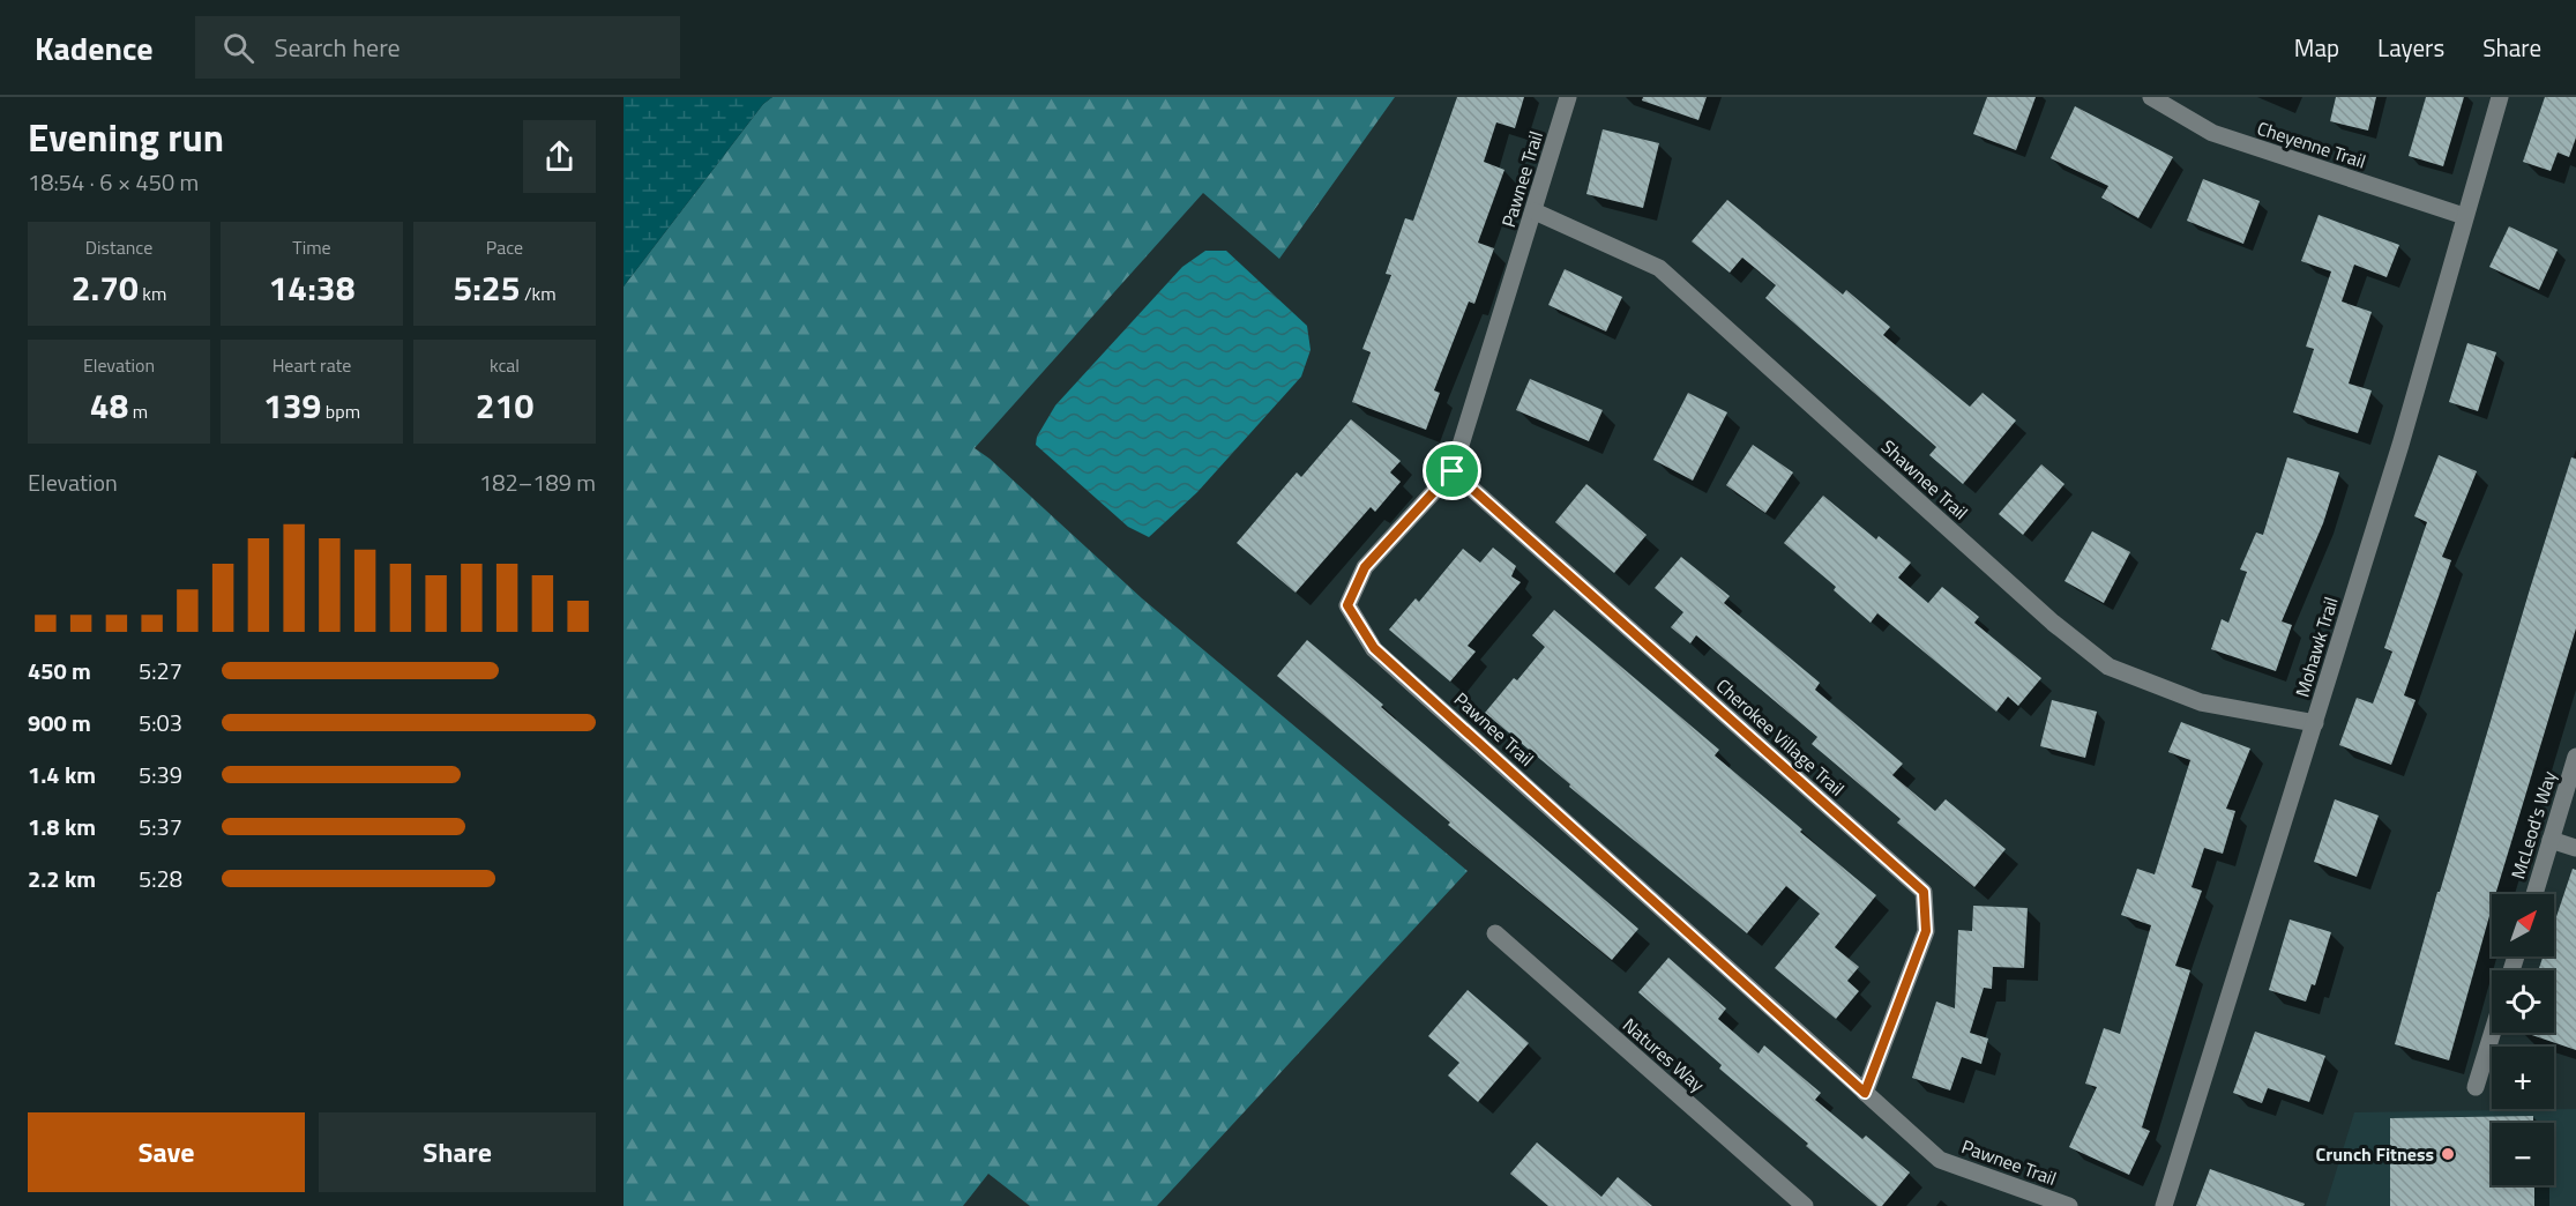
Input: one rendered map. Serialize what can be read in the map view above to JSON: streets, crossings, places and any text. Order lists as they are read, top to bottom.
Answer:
{
  "streets": {
    "street": [
      "Cheyenne Trail",
      "Pawnee Trail",
      "Shawnee Trail",
      "Mohawk Trail",
      "Cherokee Village Trail",
      "McLeod's Way",
      "Natures Way"
    ]
  },
  "crossings": [
    ["Cheyenne Trail", "Mohawk Trail"],
    ["Pawnee Trail", "Shawnee Trail"],
    ["Pawnee Trail", "Cherokee Village Trail"],
    ["Shawnee Trail", "Mohawk Trail"]
  ],
  "places": ["Crunch Fitness"],
  "north": "top right",
  "page": {
    "header": "Kadence",
    "search": "Search here",
    "nav": ["Map", "Layers", "Share"],
    "heading": ["Evening run", "18:54 · 6 × 450 m"],
    "stats": [
      ["Distance", "2.70 km"],
      ["Time", "14:38"],
      ["Pace", "5:25 /km"],
      ["Elevation", "48 m"],
      ["Heart rate", "139 bpm"],
      ["kcal", "210"]
    ],
    "chart": ["Elevation", "182–189 m"],
    "list": [
      {
        "name": "450 m",
        "note": "5:27"
      },
      {
        "name": "900 m",
        "note": "5:03"
      },
      {
        "name": "1.4 km",
        "note": "5:39"
      },
      {
        "name": "1.8 km",
        "note": "5:37"
      },
      {
        "name": "2.2 km",
        "note": "5:28"
      }
    ],
    "map_buttons": ["+", "−"],
    "buttons": ["Save", "Share"]
  }
}
